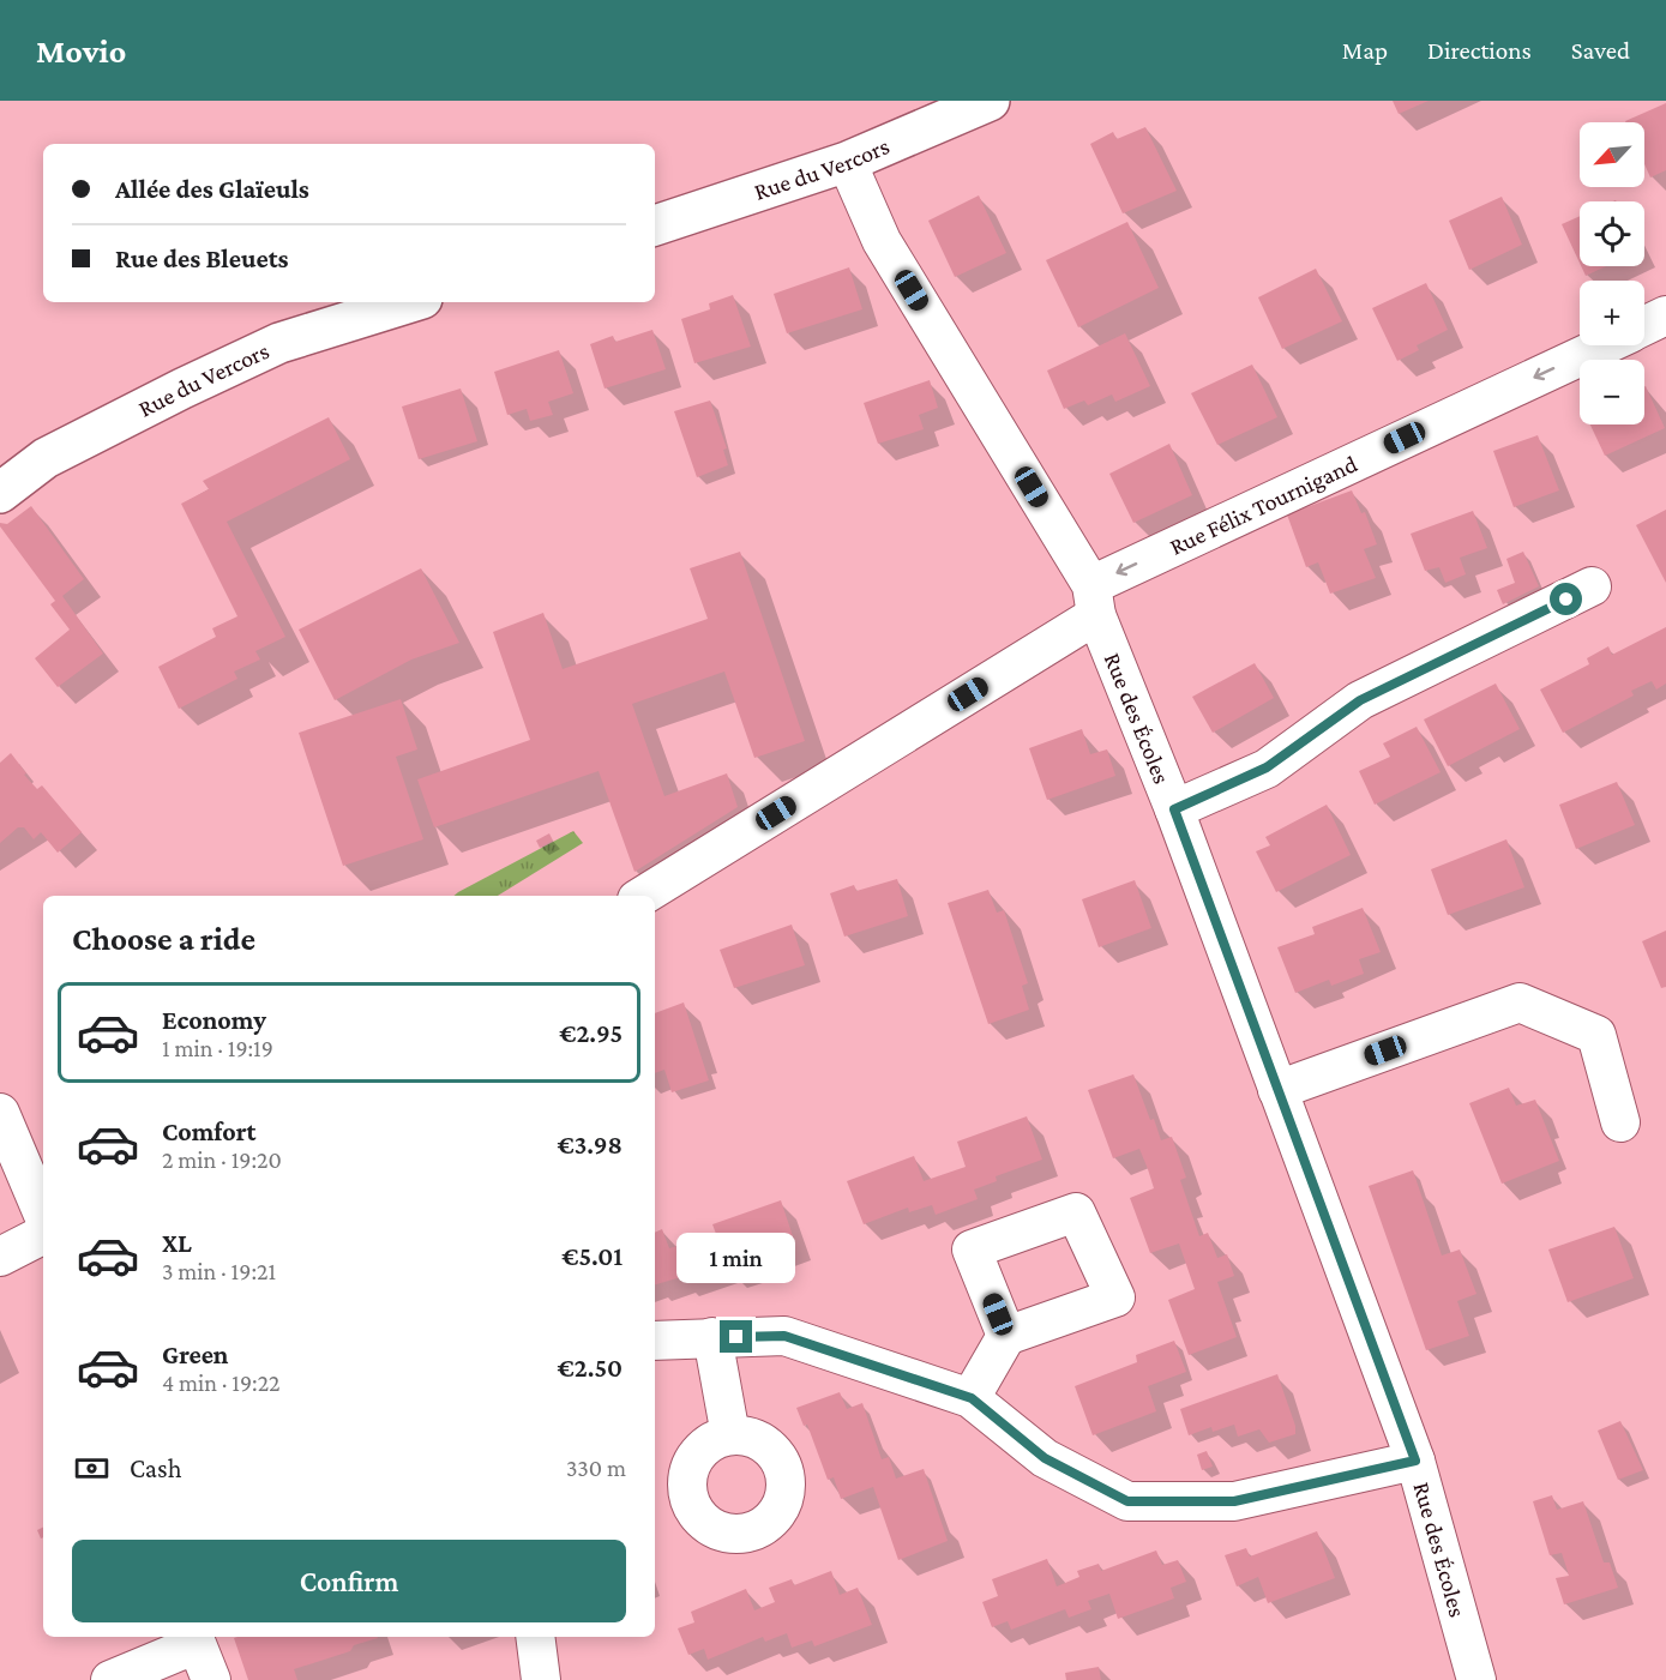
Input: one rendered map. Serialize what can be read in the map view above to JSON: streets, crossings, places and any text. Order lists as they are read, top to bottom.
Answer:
{
  "streets": {
    "street": ["Rue du Vercors", "Rue Félix Tournigand", "Rue des Écoles"]
  },
  "crossings": [
    ["Rue du Vercors", "Rue des Écoles"],
    ["Rue Félix Tournigand", "Rue des Écoles"]
  ],
  "north": "bottom left",
  "page": {
    "header": "Movio",
    "nav": ["Map", "Directions", "Saved"],
    "map_buttons": ["+", "−"],
    "banner": ["Allée des Glaïeuls", "Rue des Bleuets"],
    "heading": "Choose a ride",
    "list": [
      {
        "name": "Economy",
        "note": "1 min · 19:19",
        "value": "€2.95"
      },
      {
        "name": "Comfort",
        "note": "2 min · 19:20",
        "value": "€3.98"
      },
      {
        "name": "XL",
        "note": "3 min · 19:21",
        "value": "€5.01"
      },
      {
        "name": "Green",
        "note": "4 min · 19:22",
        "value": "€2.50"
      }
    ],
    "bubble": "1 min",
    "pay": ["Cash", "330 m"],
    "buttons": "Confirm"
  }
}
